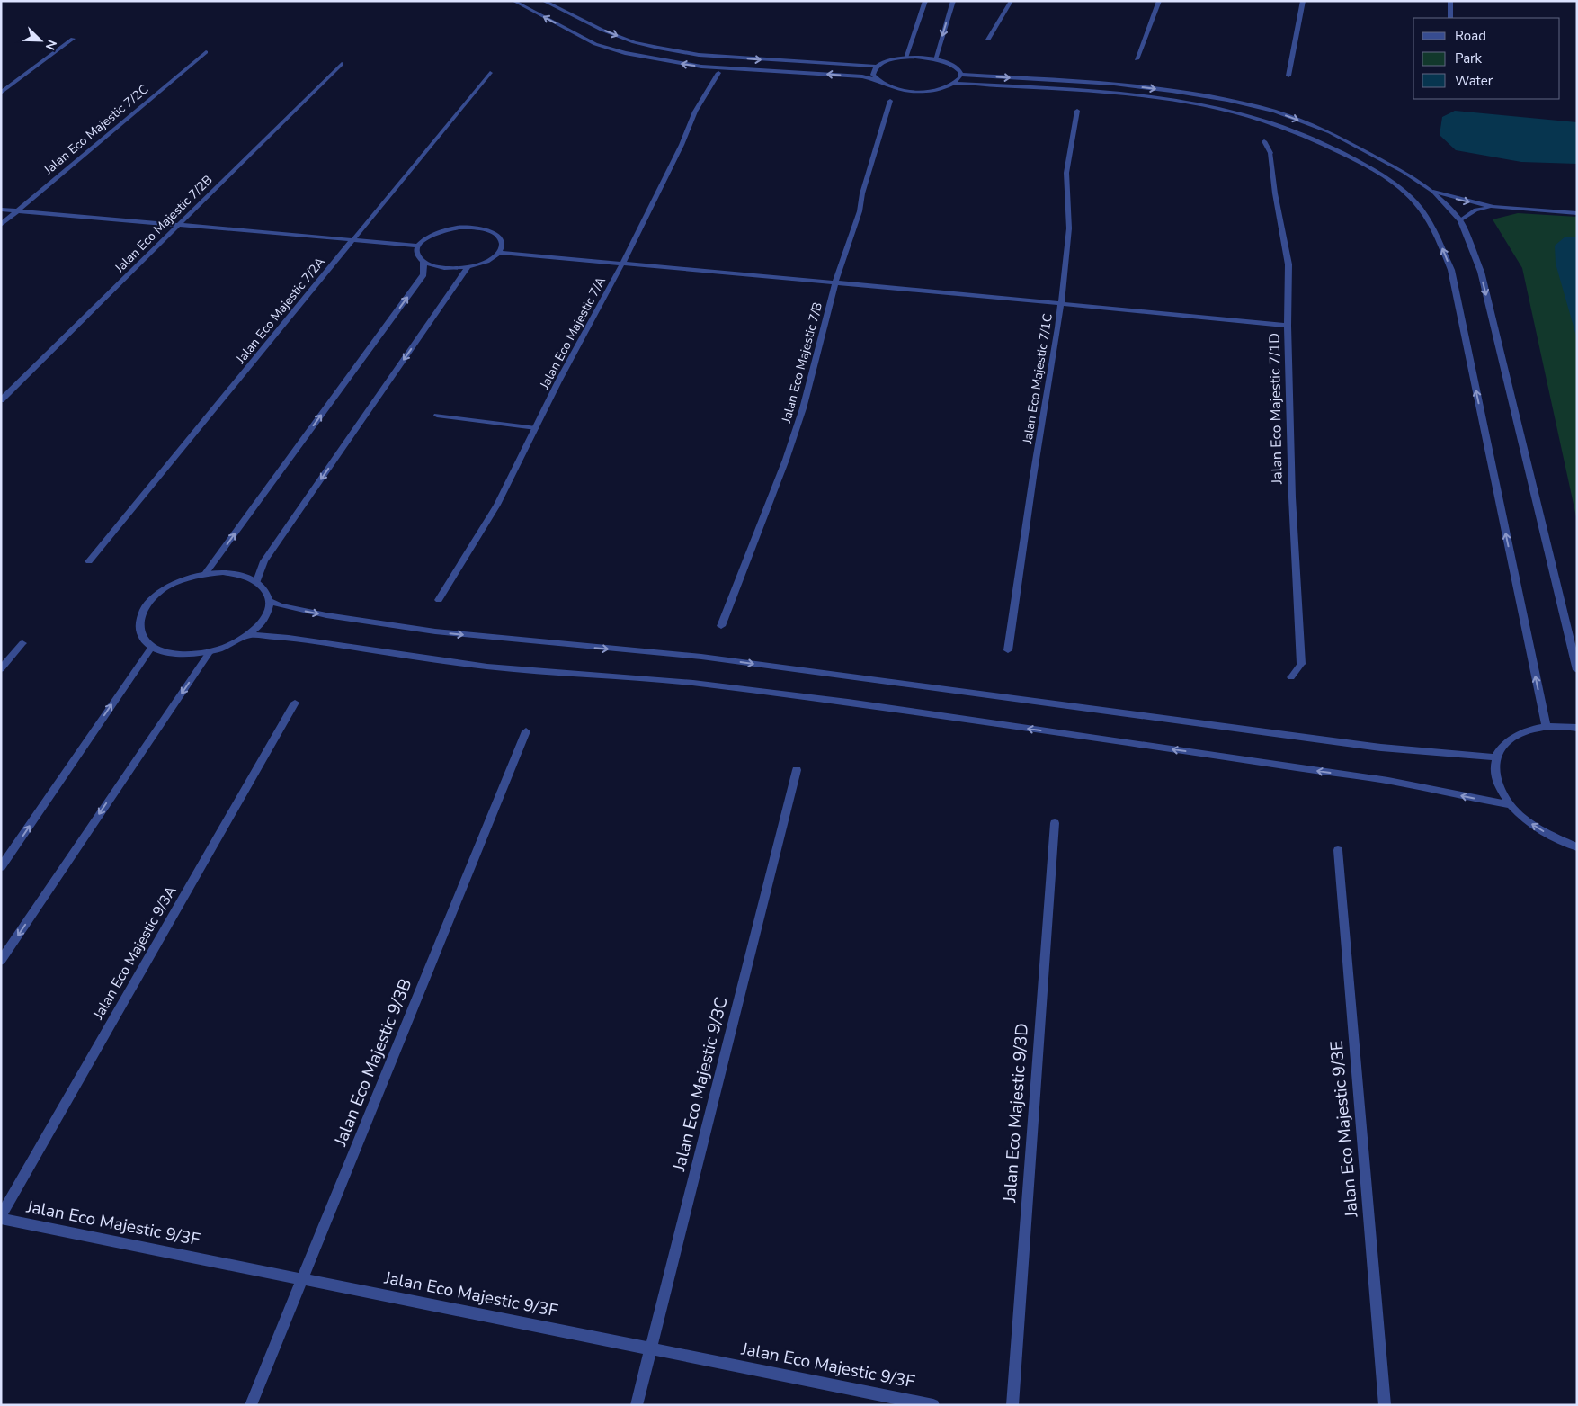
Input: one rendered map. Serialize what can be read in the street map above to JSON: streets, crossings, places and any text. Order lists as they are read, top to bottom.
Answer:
{
  "streets": {
    "street": [
      "Jalan Eco Majestic 7/2C",
      "Jalan Eco Majestic 7/2B",
      "Jalan Eco Majestic 7/2A",
      "Jalan Eco Majestic 7/A",
      "Jalan Eco Majestic 7/B",
      "Jalan Eco Majestic 7/1C",
      "Jalan Eco Majestic 7/1D",
      "Jalan Eco Majestic 9/3A",
      "Jalan Eco Majestic 9/3B",
      "Jalan Eco Majestic 9/3C",
      "Jalan Eco Majestic 9/3D",
      "Jalan Eco Majestic 9/3E",
      "Jalan Eco Majestic 9/3F"
    ]
  },
  "crossings": [
    ["Jalan Eco Majestic 9/3A", "Jalan Eco Majestic 9/3F"],
    ["Jalan Eco Majestic 9/3B", "Jalan Eco Majestic 9/3F"],
    ["Jalan Eco Majestic 9/3C", "Jalan Eco Majestic 9/3F"]
  ],
  "legend": ["Road", "Park", "Water"],
  "north": "bottom right"
}
